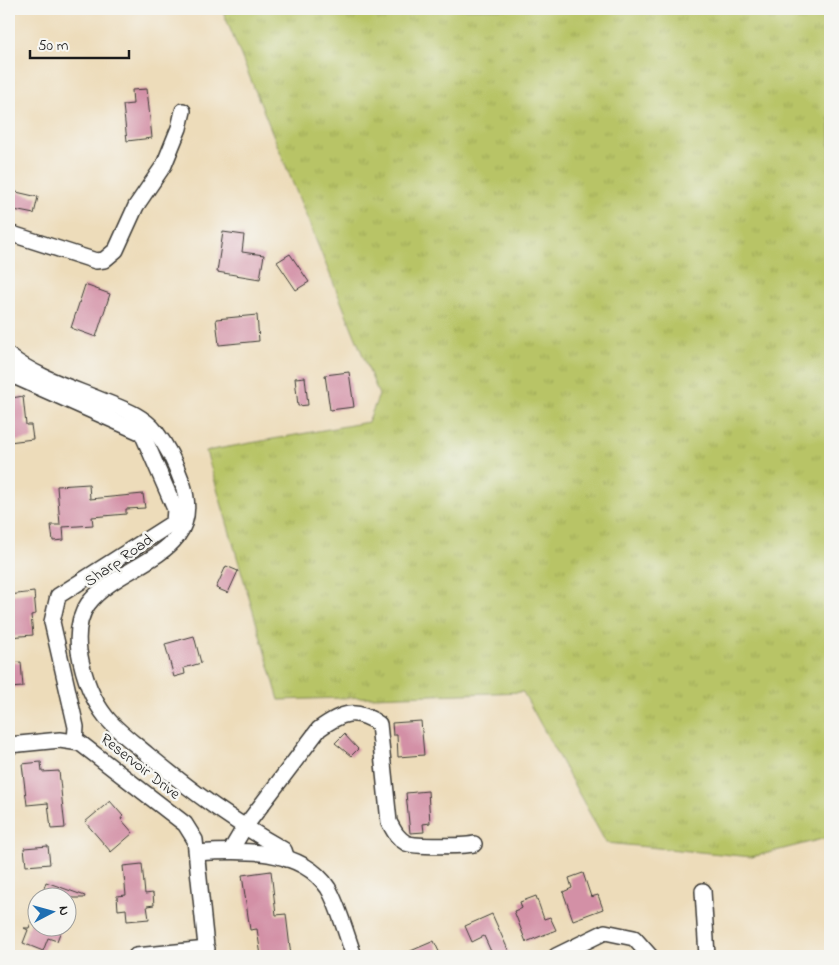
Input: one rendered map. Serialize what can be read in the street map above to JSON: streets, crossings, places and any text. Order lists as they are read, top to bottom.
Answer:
{
  "streets": {
    "street": ["Sharp Road", "Reservoir Drive"]
  },
  "scale_bar": "50 m",
  "north": "right"
}
